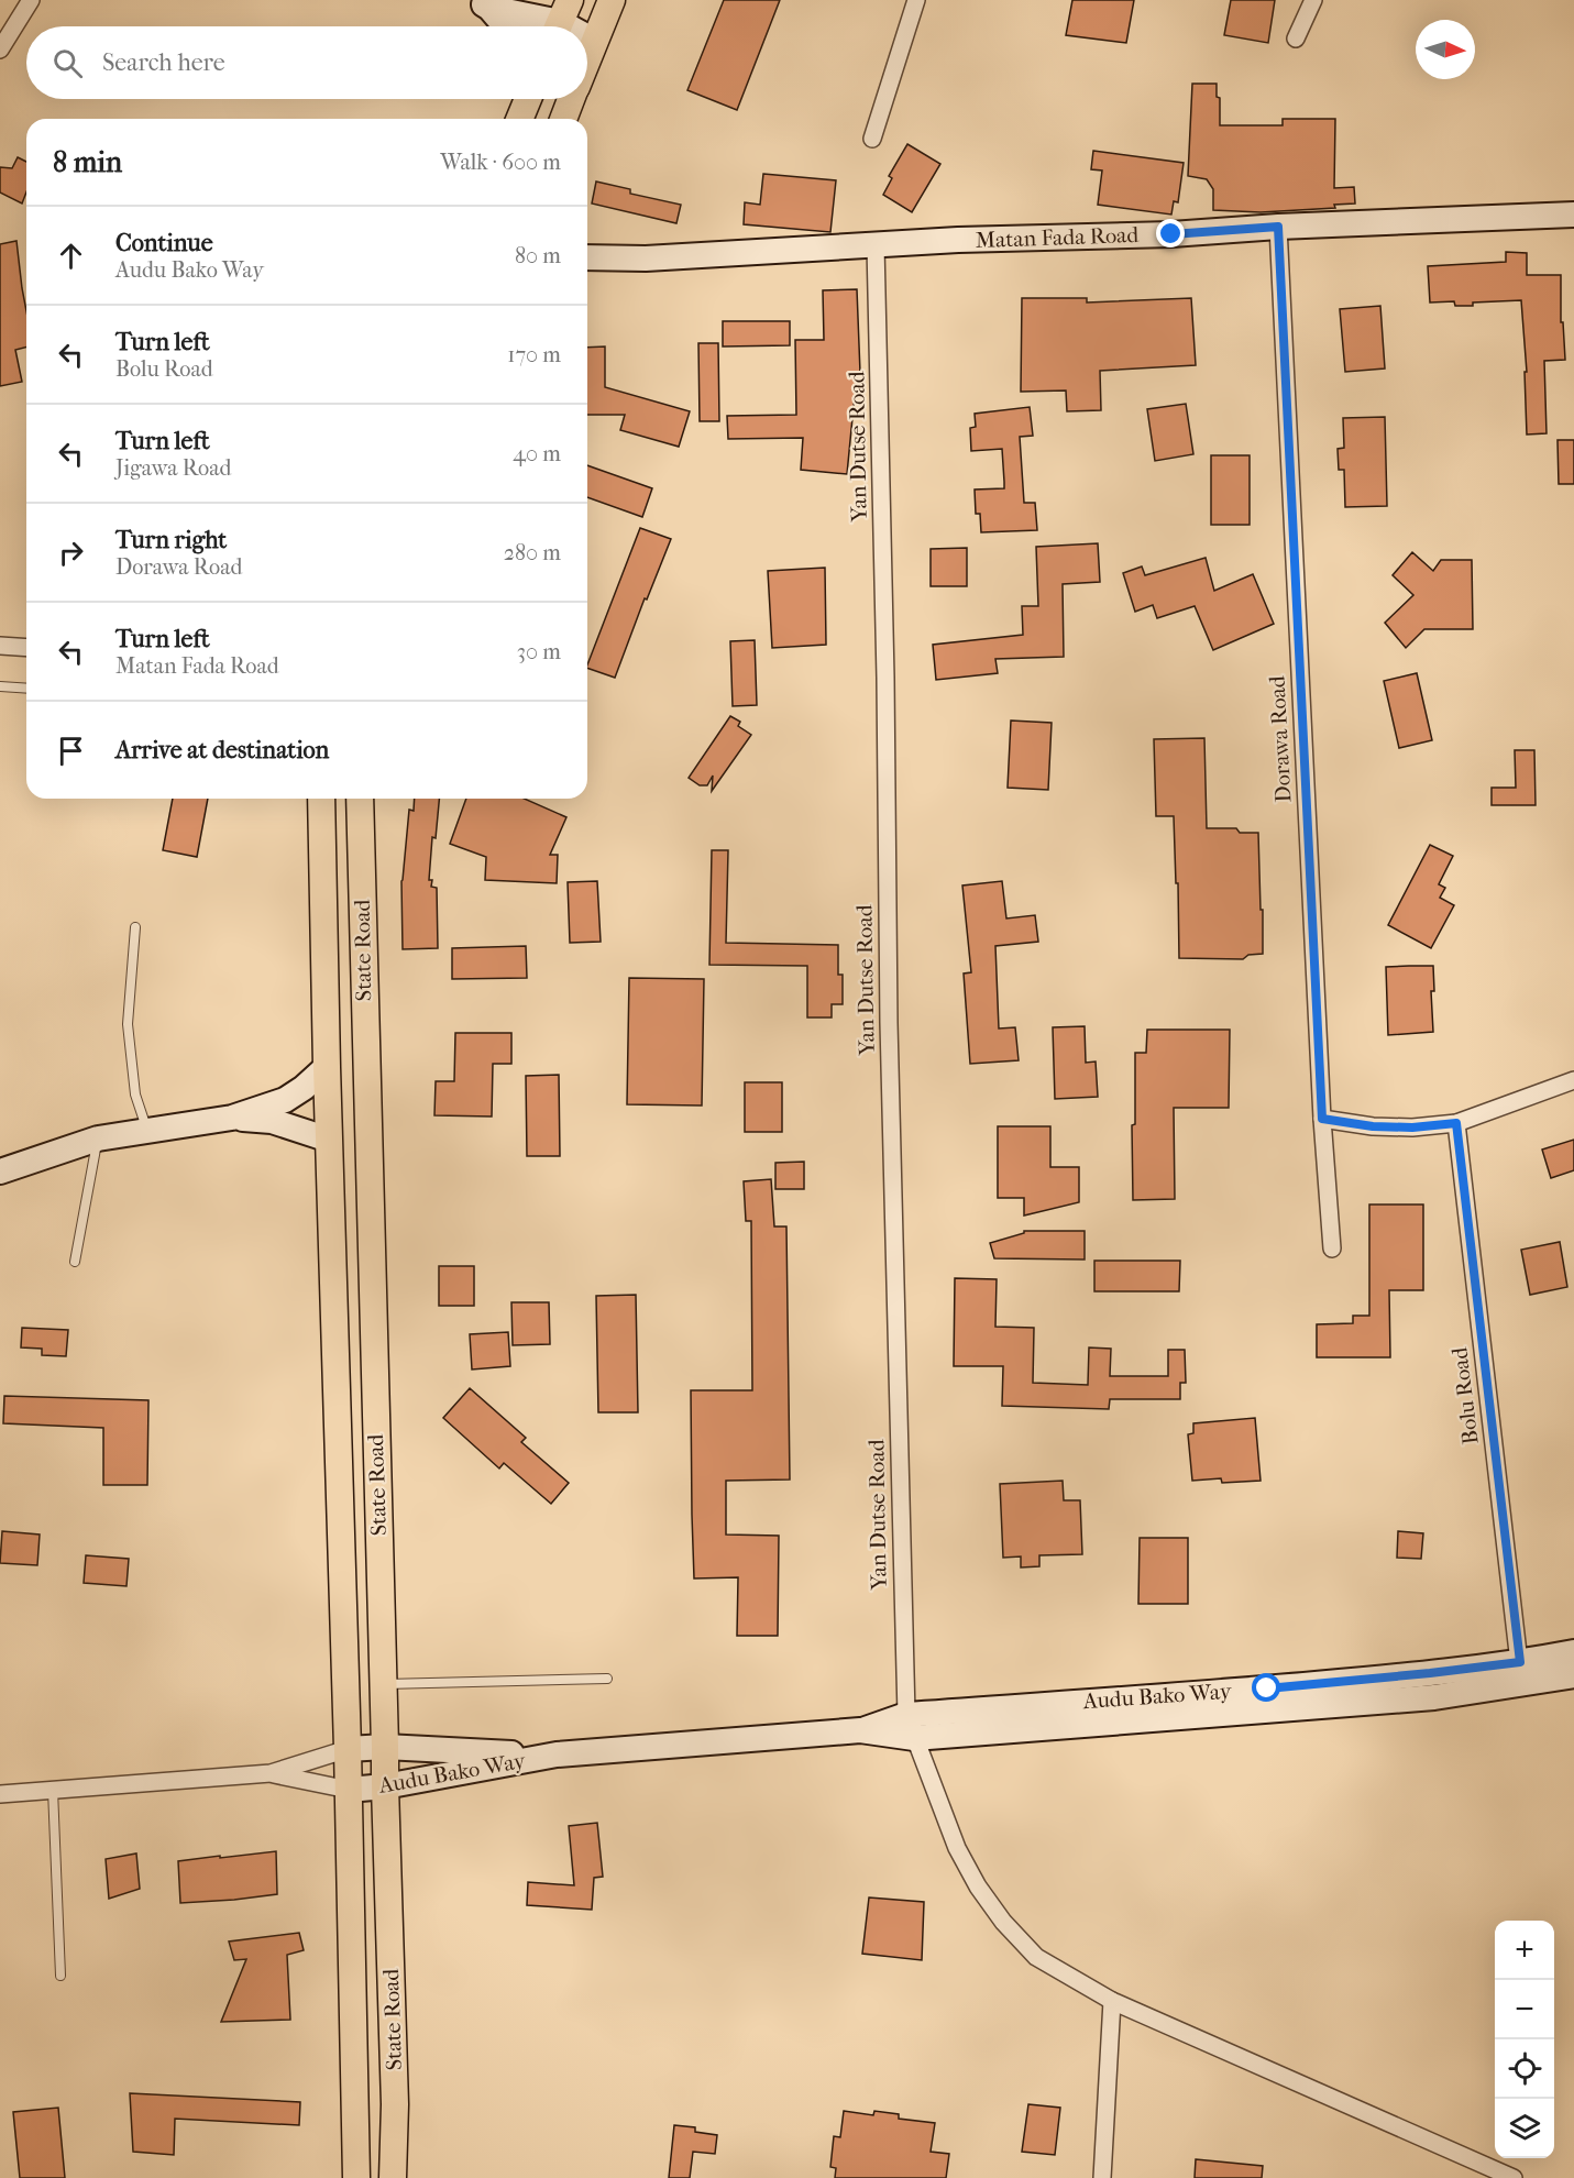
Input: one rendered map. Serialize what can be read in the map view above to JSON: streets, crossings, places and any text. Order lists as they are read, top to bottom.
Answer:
{
  "streets": {
    "main road": ["Matan Fada Road", "State Road", "Audu Bako Way"],
    "street": ["Yan Dutse Road", "Dorawa Road", "Bolu Road"]
  },
  "crossings": [
    ["Matan Fada Road", "Yan Dutse Road"],
    ["Matan Fada Road", "Dorawa Road"],
    ["Yan Dutse Road", "Audu Bako Way"],
    ["State Road", "Audu Bako Way"],
    ["Bolu Road", "Audu Bako Way"]
  ],
  "north": "right",
  "page": {
    "search": "Search here",
    "heading": ["8 min", "Walk · 600 m"],
    "list": [
      ["Continue", "Audu Bako Way", "80 m"],
      ["Turn left", "Bolu Road", "170 m"],
      ["Turn left", "Jigawa Road", "40 m"],
      ["Turn right", "Dorawa Road", "280 m"],
      ["Turn left", "Matan Fada Road", "30 m"],
      "Arrive at destination"
    ],
    "map_buttons": ["+", "−"]
  }
}
